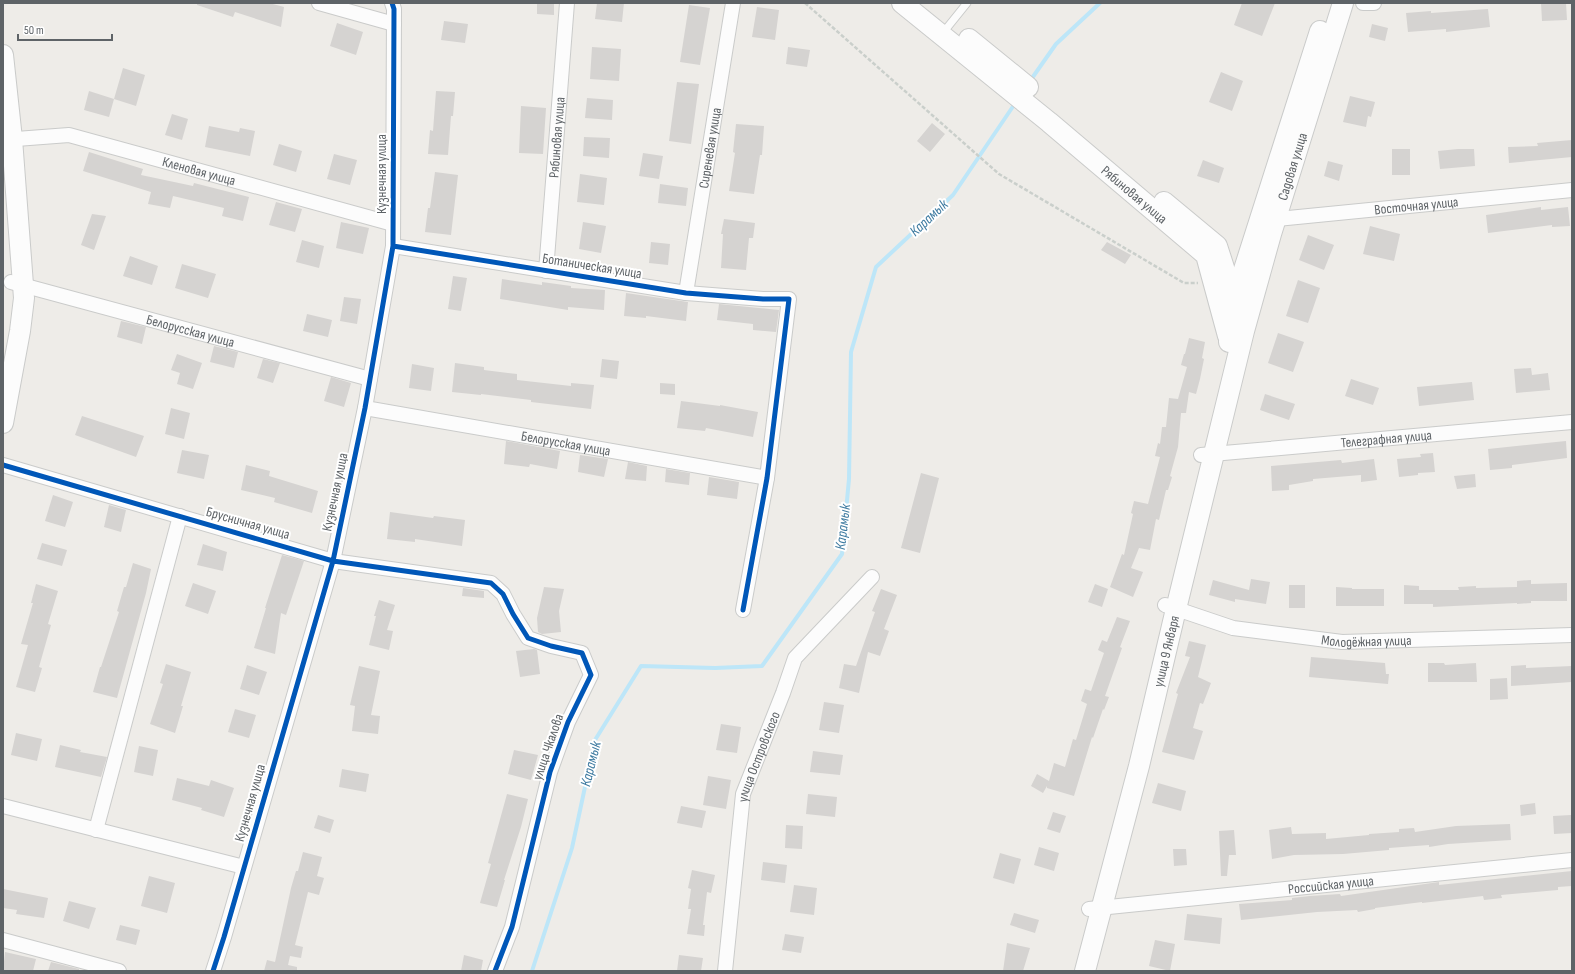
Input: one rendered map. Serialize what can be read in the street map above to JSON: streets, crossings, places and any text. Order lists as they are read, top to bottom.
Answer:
{
  "streets": {
    "main road": ["Рябиновая улица", "Садовая улица", "улица 9 Января"],
    "street": [
      "Сиреневая улица",
      "Кленовая улица",
      "Кузнечная улица",
      "Восточная улица",
      "Ботаническая улица",
      "Белорусская улица",
      "Телеграфная улица",
      "Брусничная улица",
      "Молодёжная улица",
      "улица Чкалова",
      "улица Островского",
      "Российская улица"
    ]
  },
  "crossings": [
    ["Рябиновая улица", "Садовая улица"],
    ["Рябиновая улица", "Ботаническая улица"],
    ["Рябиновая улица", "улица 9 Января"],
    ["Сиреневая улица", "Ботаническая улица"],
    ["Садовая улица", "Восточная улица"],
    ["Садовая улица", "улица 9 Января"],
    ["Кленовая улица", "Кузнечная улица"],
    ["Кузнечная улица", "Ботаническая улица"],
    ["Кузнечная улица", "Белорусская улица"],
    ["Кузнечная улица", "Брусничная улица"],
    ["Ботаническая улица", "Белорусская улица"],
    ["Телеграфная улица", "улица 9 Января"],
    ["Брусничная улица", "улица Чкалова"],
    ["Молодёжная улица", "улица 9 Января"],
    ["улица 9 Января", "Российская улица"]
  ],
  "water": ["Карамык"],
  "scale_bar": "50 m"
}
